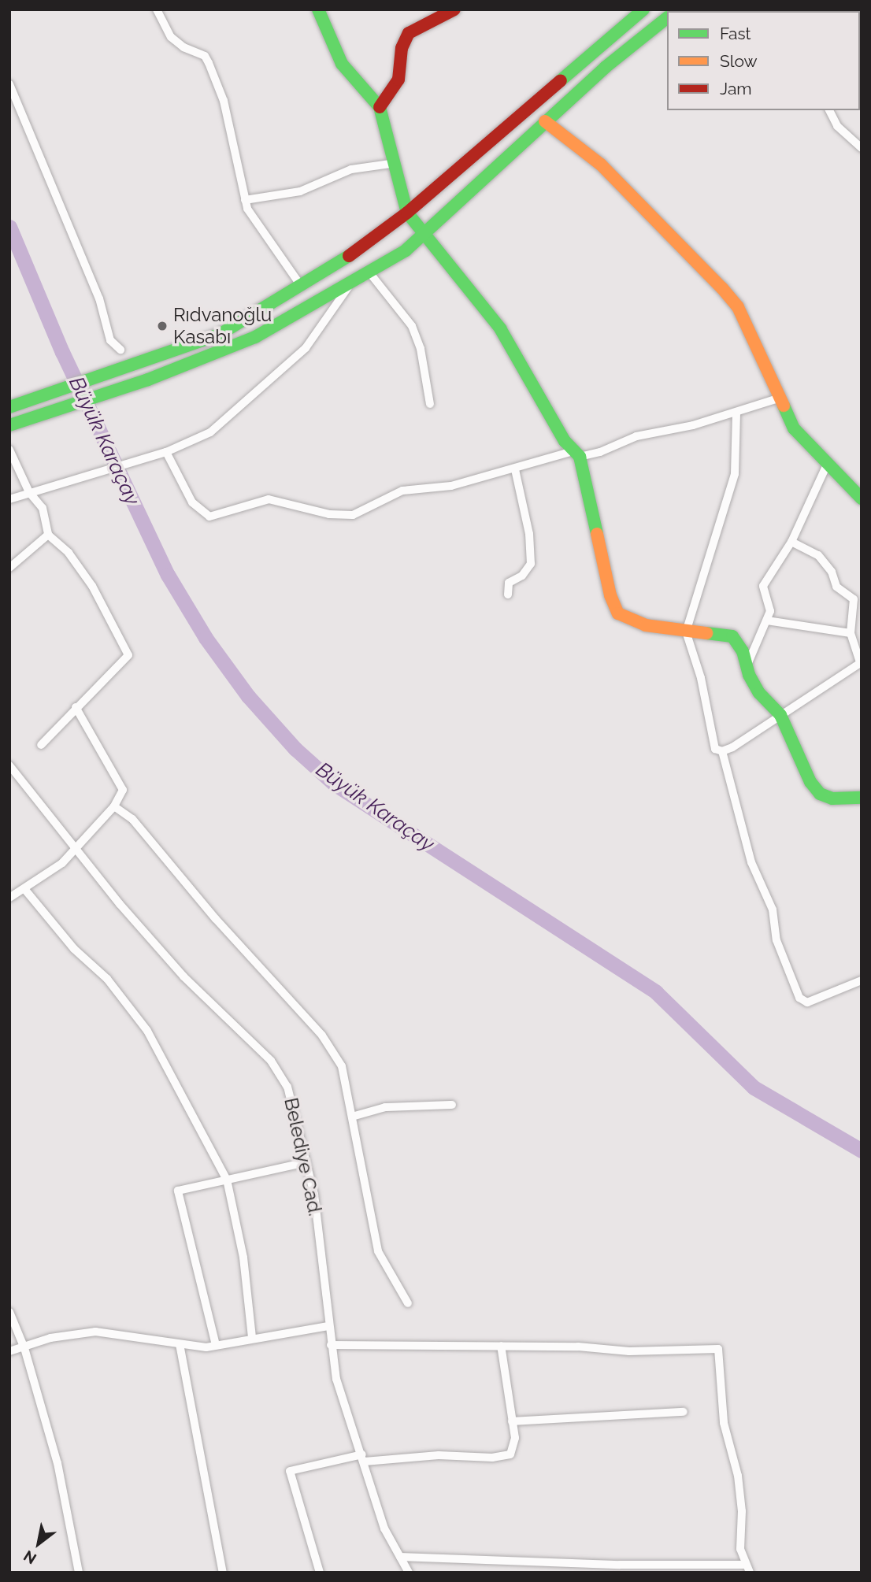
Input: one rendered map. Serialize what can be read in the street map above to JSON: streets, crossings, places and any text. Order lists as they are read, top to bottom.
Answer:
{
  "streets": {
    "street": ["Belediye Cad."]
  },
  "water": ["Büyük Karaçay"],
  "places": ["Rıdvanoğlu Kasabı"],
  "legend": ["Fast", "Slow", "Jam"],
  "north": "bottom left"
}
